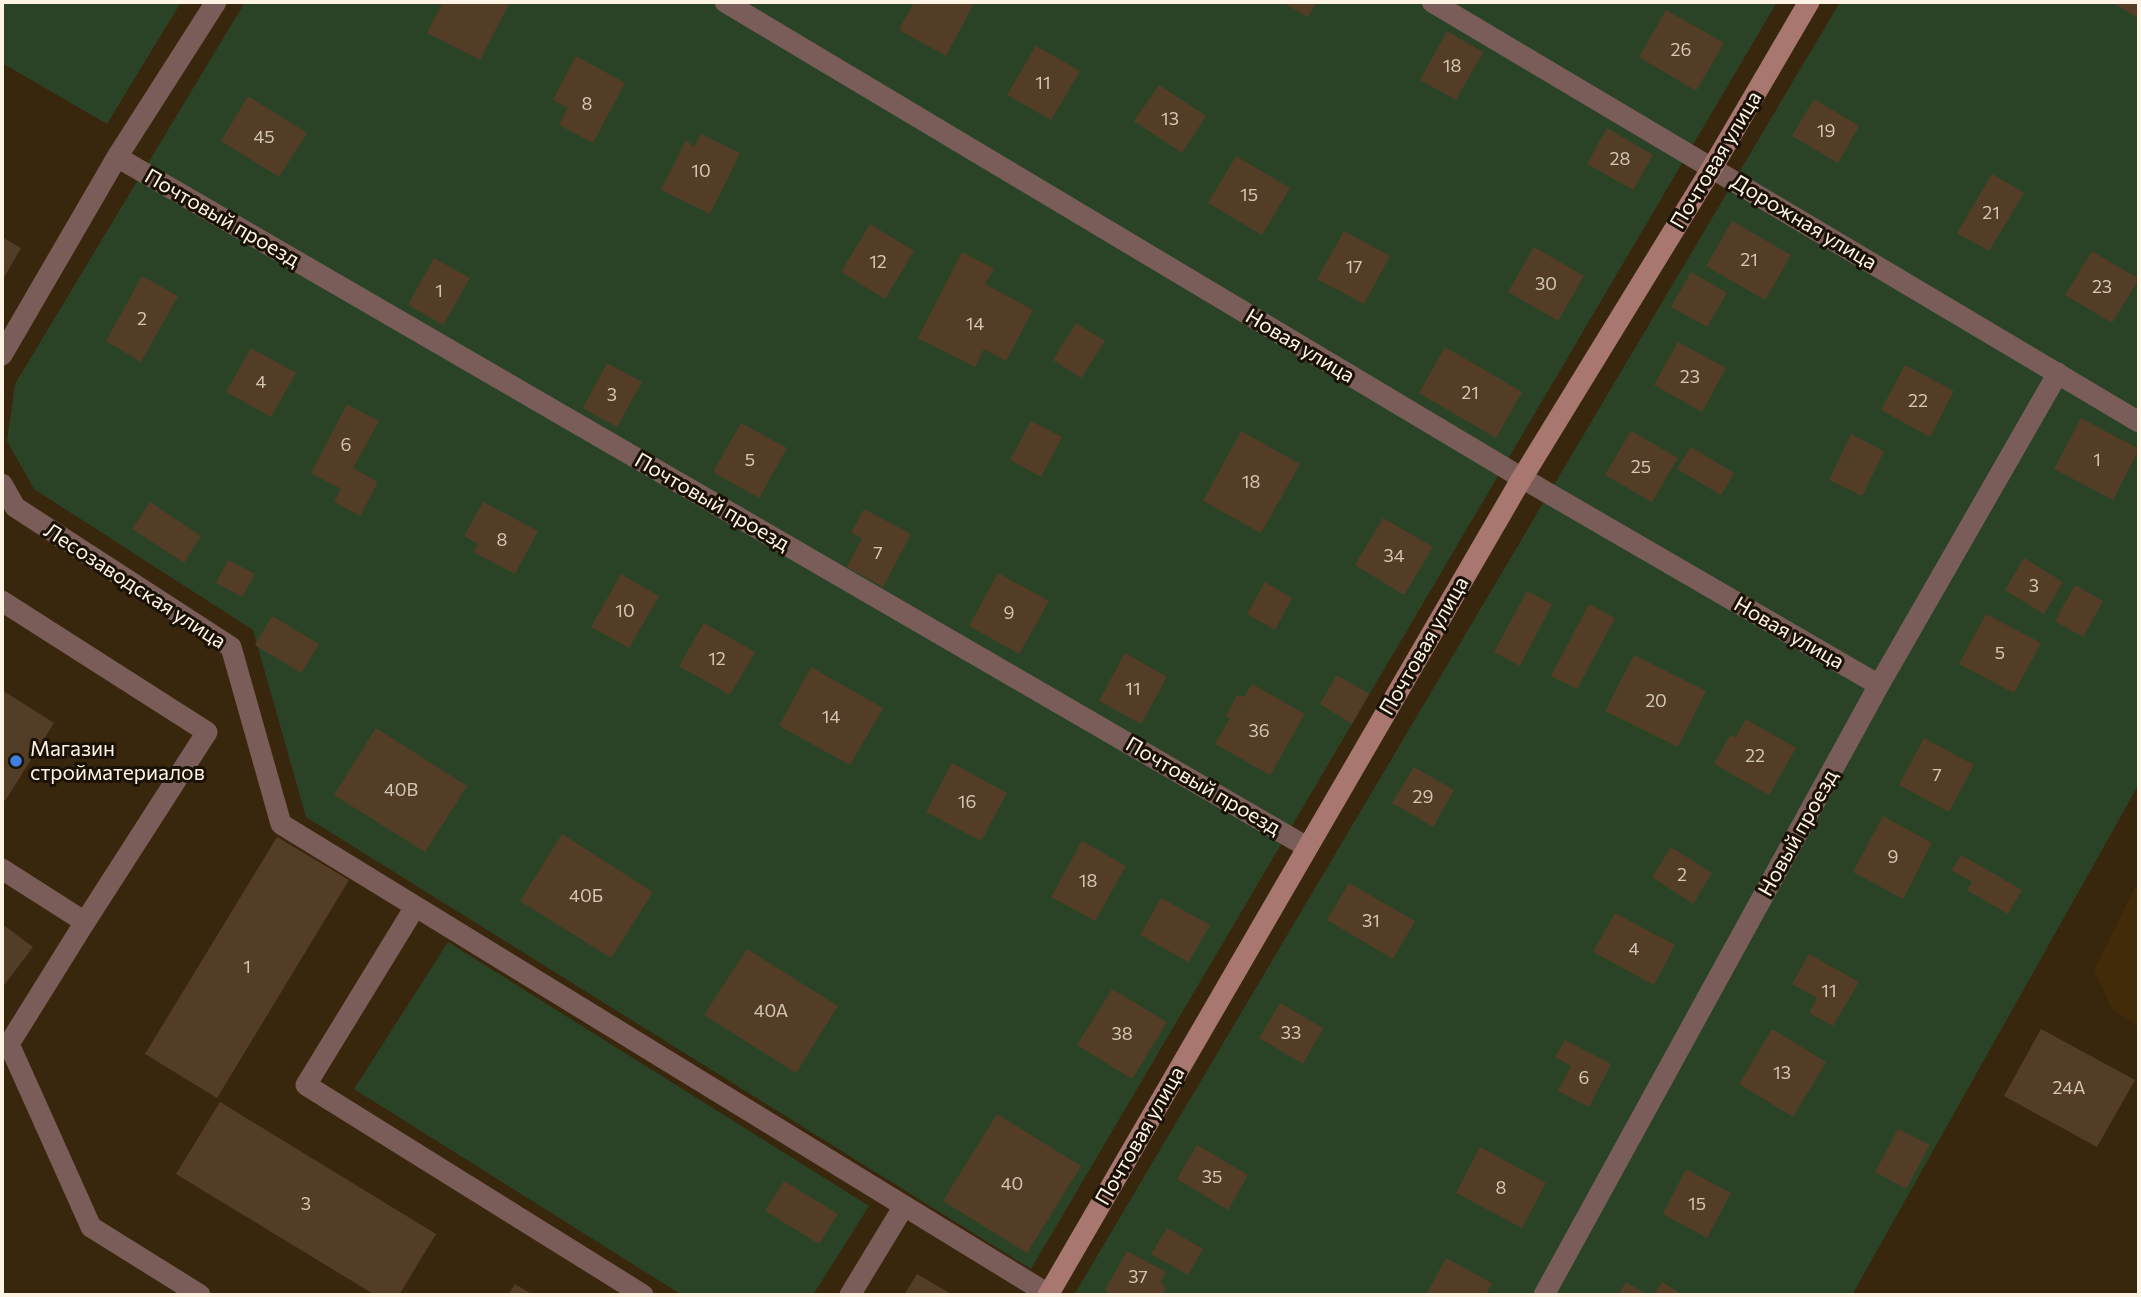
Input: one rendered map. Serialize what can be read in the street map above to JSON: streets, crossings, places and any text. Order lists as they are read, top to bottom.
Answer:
{
  "streets": {
    "street": [
      "Почтовая улица",
      "Почтовый проезд",
      "Дорожная улица",
      "Новая улица",
      "Лесозаводская улица",
      "Новый проезд"
    ]
  },
  "crossings": [
    ["Почтовая улица", "Почтовый проезд"],
    ["Почтовая улица", "Дорожная улица"],
    ["Почтовая улица", "Новая улица"],
    ["Дорожная улица", "Новый проезд"],
    ["Новая улица", "Новый проезд"]
  ],
  "places": ["Магазин стройматериалов"],
  "house_numbers": [
    "26",
    "18",
    "11",
    "8",
    "13",
    "19",
    "45",
    "28",
    "10",
    "15",
    "21",
    "21",
    "12",
    "17",
    "30",
    "23",
    "1",
    "2",
    "14",
    "23",
    "4",
    "21",
    "3",
    "22",
    "6",
    "5",
    "1",
    "25",
    "18",
    "8",
    "7",
    "34",
    "3",
    "10",
    "9",
    "5",
    "12",
    "11",
    "20",
    "14",
    "36",
    "22",
    "7",
    "40В",
    "29",
    "16",
    "9",
    "2",
    "18",
    "40Б",
    "31",
    "4",
    "1",
    "11",
    "40А",
    "33",
    "38",
    "13",
    "6",
    "24А",
    "35",
    "40",
    "8",
    "3",
    "15",
    "37"
  ]
}
